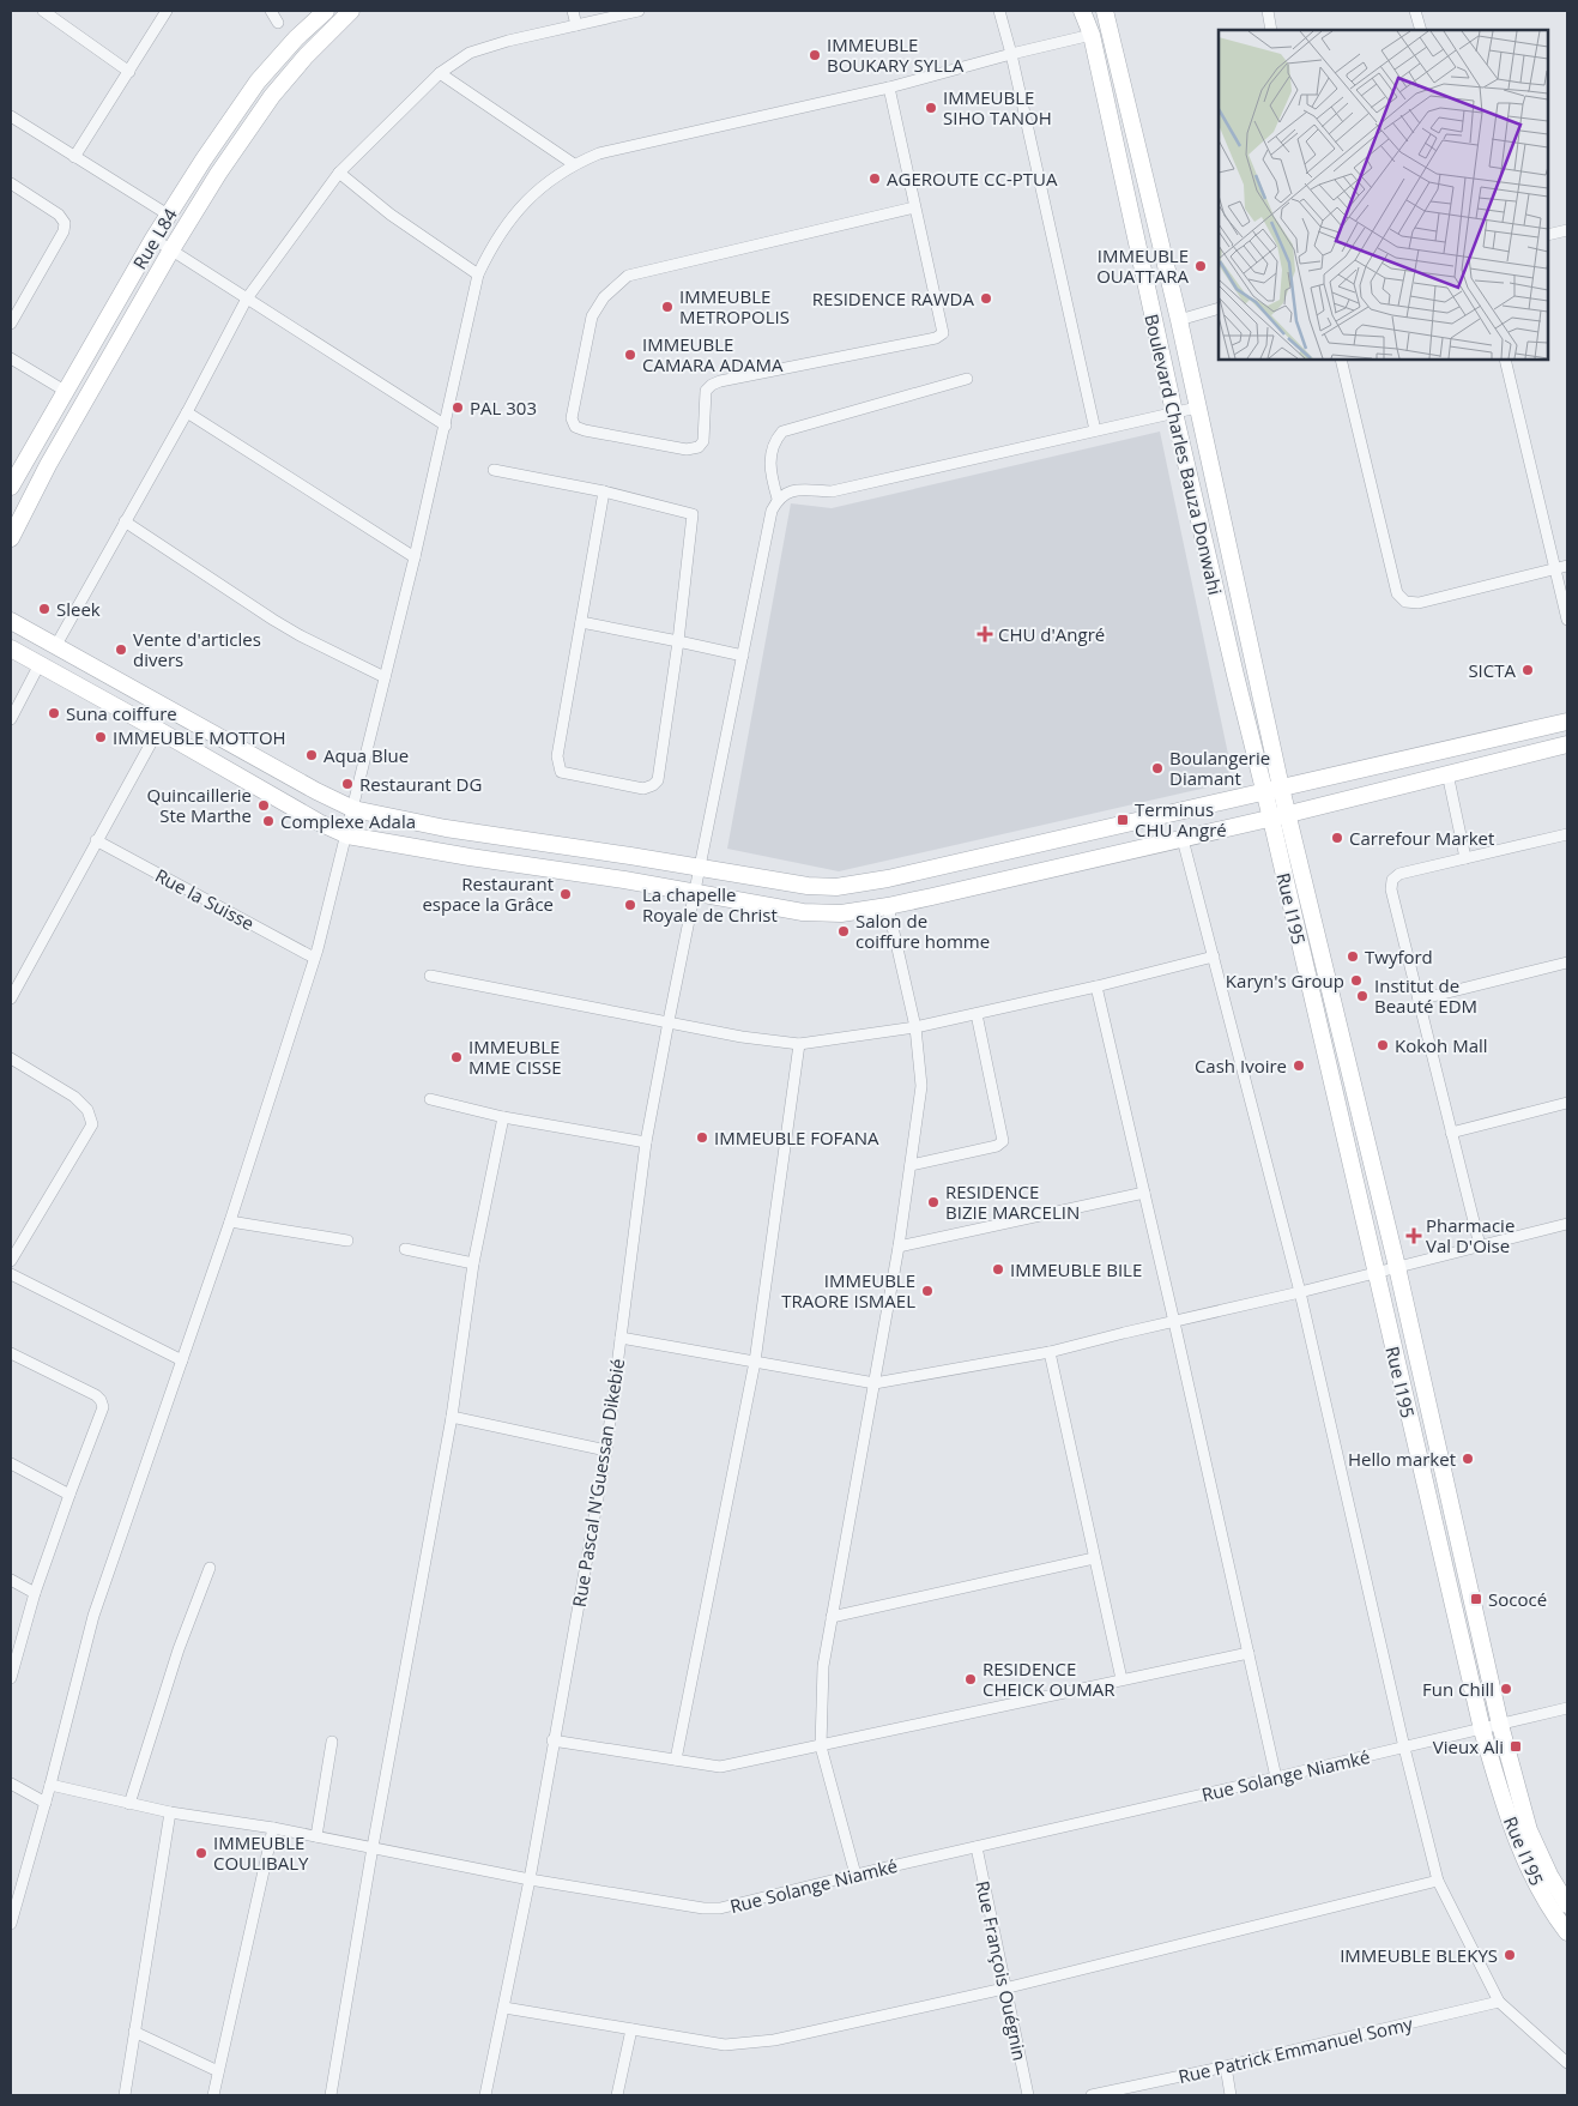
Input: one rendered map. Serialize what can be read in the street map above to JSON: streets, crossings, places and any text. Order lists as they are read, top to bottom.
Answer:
{
  "streets": {
    "main road": ["Rue L84", "Boulevard Charles Bauza Donwahi", "Rue I195"],
    "street": [
      "Rue la Suisse",
      "Rue Pascal N'Guessan Dikebié",
      "Rue Solange Niamké",
      "Rue François Ouégnin",
      "Rue Patrick Emmanuel Somy"
    ]
  },
  "crossings": [
    ["Boulevard Charles Bauza Donwahi", "Rue I195"],
    ["Rue I195", "Rue Solange Niamké"],
    ["Rue Pascal N'Guessan Dikebié", "Rue Solange Niamké"],
    ["Rue Solange Niamké", "Rue François Ouégnin"]
  ],
  "places": {
    "other": [
      "IMMEUBLE BOUKARY SYLLA",
      "IMMEUBLE SIHO TANOH",
      "AGEROUTE CC-PTUA",
      "IMMEUBLE OUATTARA",
      "RESIDENCE RAWDA",
      "IMMEUBLE METROPOLIS",
      "IMMEUBLE CAMARA ADAMA",
      "PAL 303",
      "Sleek",
      "Vente d'articles divers",
      "SICTA",
      "Suna coiffure",
      "IMMEUBLE MOTTOH",
      "Aqua Blue",
      "Boulangerie Diamant",
      "Restaurant DG",
      "Quincaillerie Ste Marthe",
      "Complexe Adala",
      "Carrefour Market",
      "Restaurant espace la Grâce",
      "La chapelle Royale de Christ",
      "Salon de coiffure homme",
      "Twyford",
      "Karyn's Group",
      "Institut de Beauté EDM",
      "Kokoh Mall",
      "IMMEUBLE MME CISSE",
      "Cash Ivoire",
      "IMMEUBLE FOFANA",
      "RESIDENCE BIZIE MARCELIN",
      "IMMEUBLE BILE",
      "IMMEUBLE TRAORE ISMAEL",
      "Hello market",
      "RESIDENCE CHEICK OUMAR",
      "Fun Chill",
      "IMMEUBLE COULIBALY",
      "IMMEUBLE BLEKYS"
    ],
    "health": ["CHU d'Angré", "Pharmacie Val D'Oise"],
    "transit": ["Terminus CHU Angré", "Sococé", "Vieux Ali"]
  }
}
